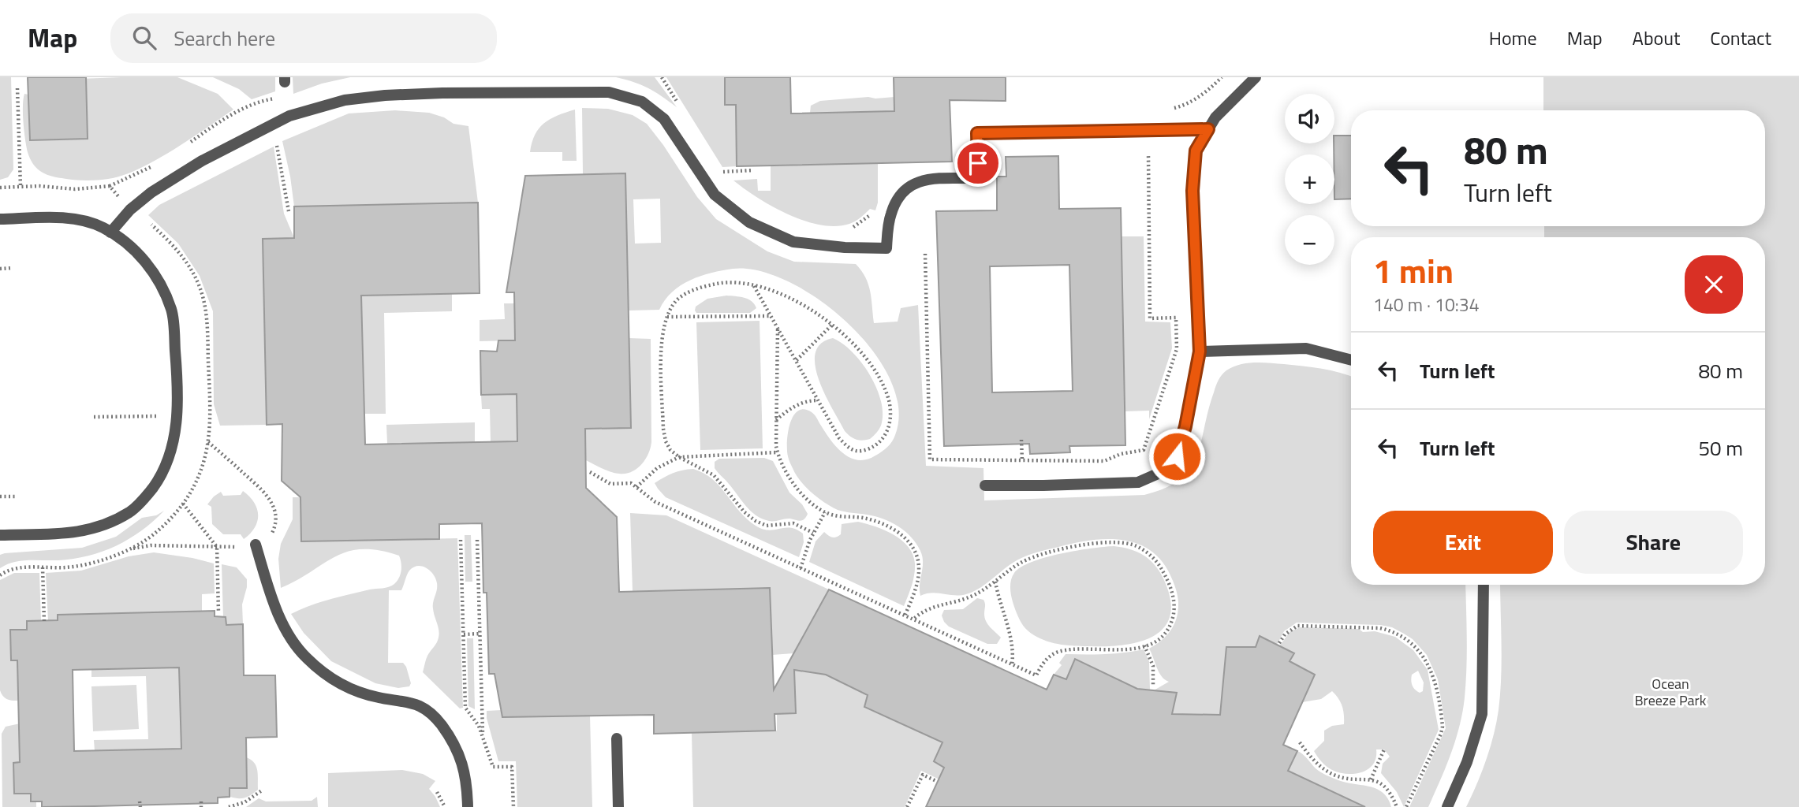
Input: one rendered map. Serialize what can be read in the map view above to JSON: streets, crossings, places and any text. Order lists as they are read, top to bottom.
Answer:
{
  "parks": ["Ocean Breeze Park"],
  "page": {
    "header": "Map",
    "search": "Search here",
    "nav": [
      "Home",
      "Map",
      "About",
      "Contact"
    ],
    "map_buttons": ["+", "−"],
    "turn": ["80 m", "Turn left"],
    "heading": ["1 min", "140 m · 10:34"],
    "list": [
      {
        "name": "Turn left",
        "value": "80 m"
      },
      {
        "name": "Turn left",
        "value": "50 m"
      }
    ],
    "buttons": ["Exit", "Share"]
  }
}
